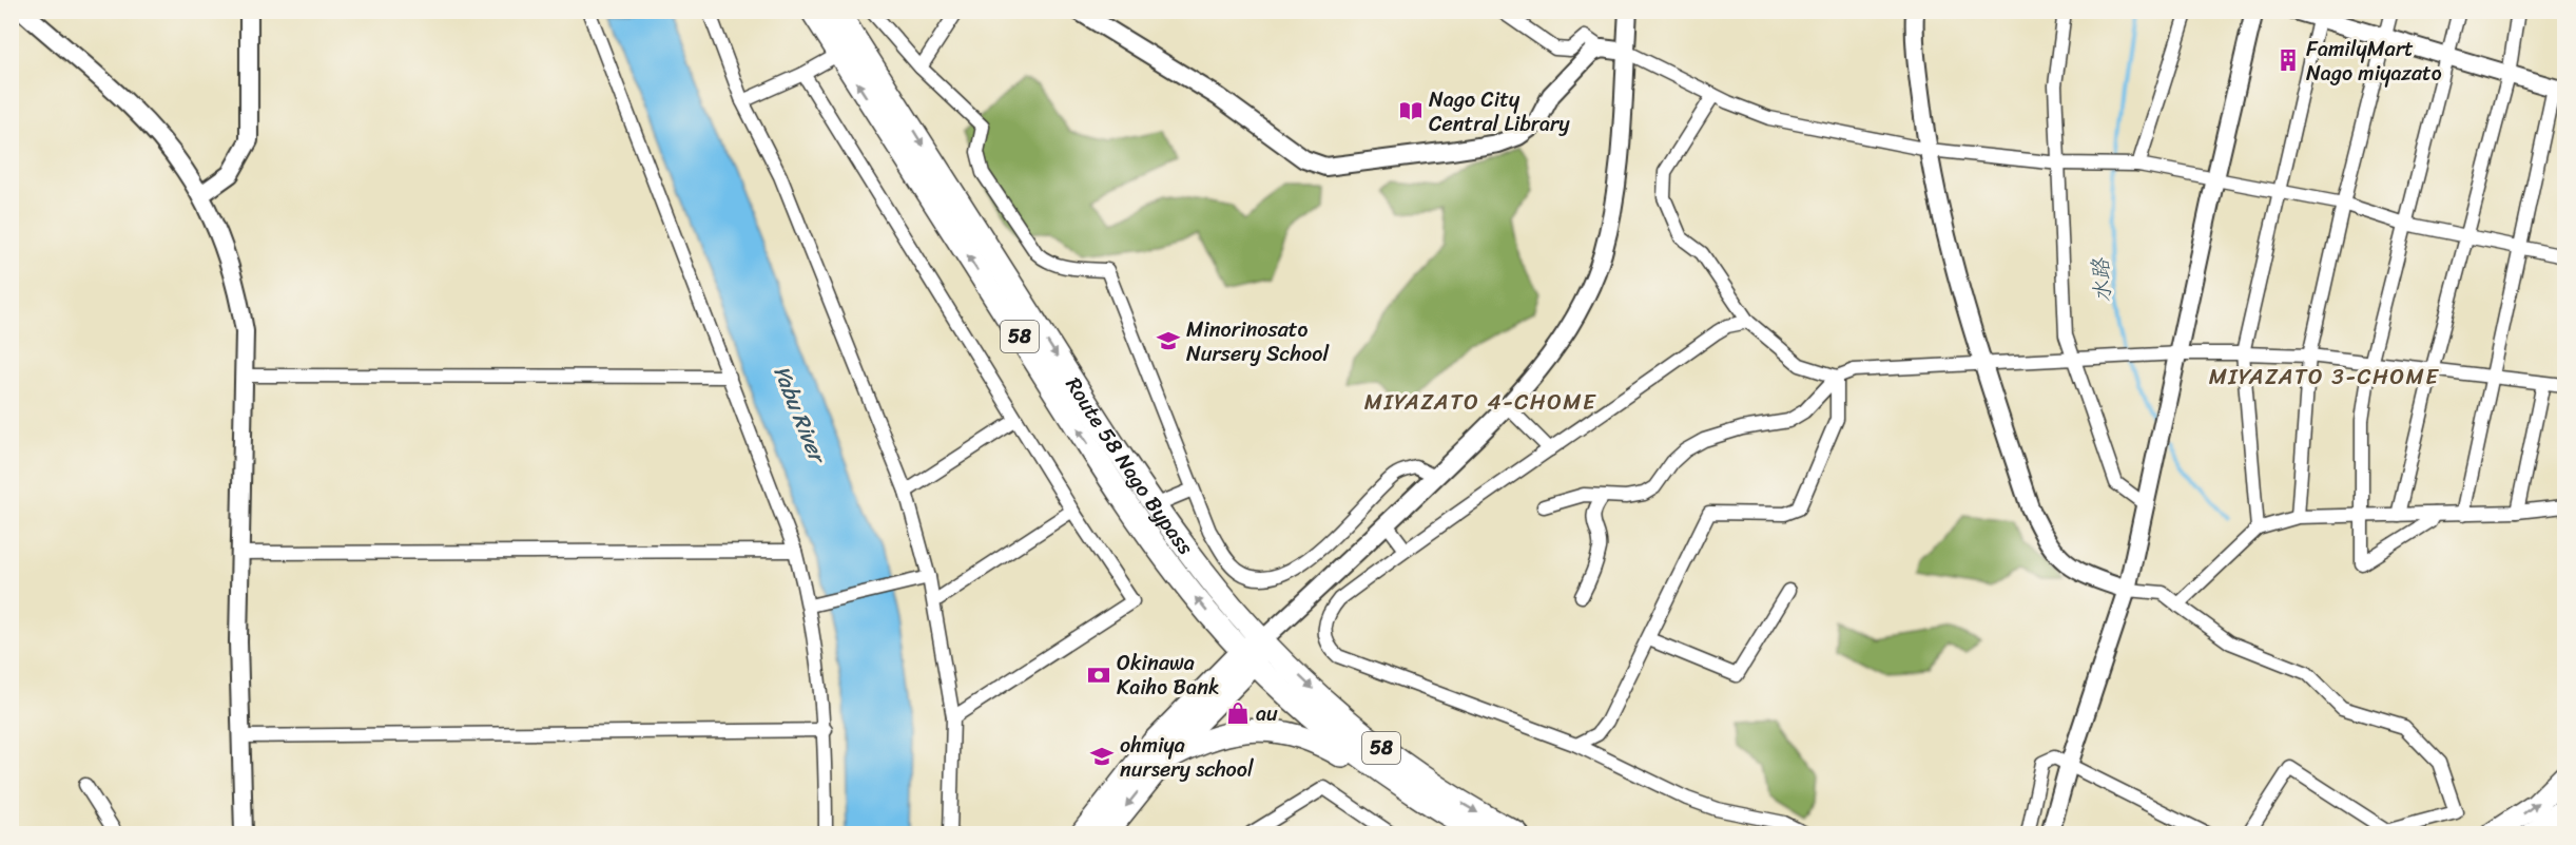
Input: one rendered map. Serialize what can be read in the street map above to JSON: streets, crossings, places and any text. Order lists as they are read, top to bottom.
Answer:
{
  "streets": {
    "highway": ["58", "Route 58 Nago Bypass"]
  },
  "districts": ["MIYAZATO 3-CHOME", "MIYAZATO 4-CHOME"],
  "water": ["水路", "Yabu River"],
  "places": {
    "building": ["FamilyMart Nago miyazato"],
    "library": ["Nago City Central Library"],
    "school or university": ["Minorinosato Nursery School", "ohmiya nursery school"],
    "bank": ["Okinawa Kaiho Bank"],
    "shop": ["au"]
  }
}
